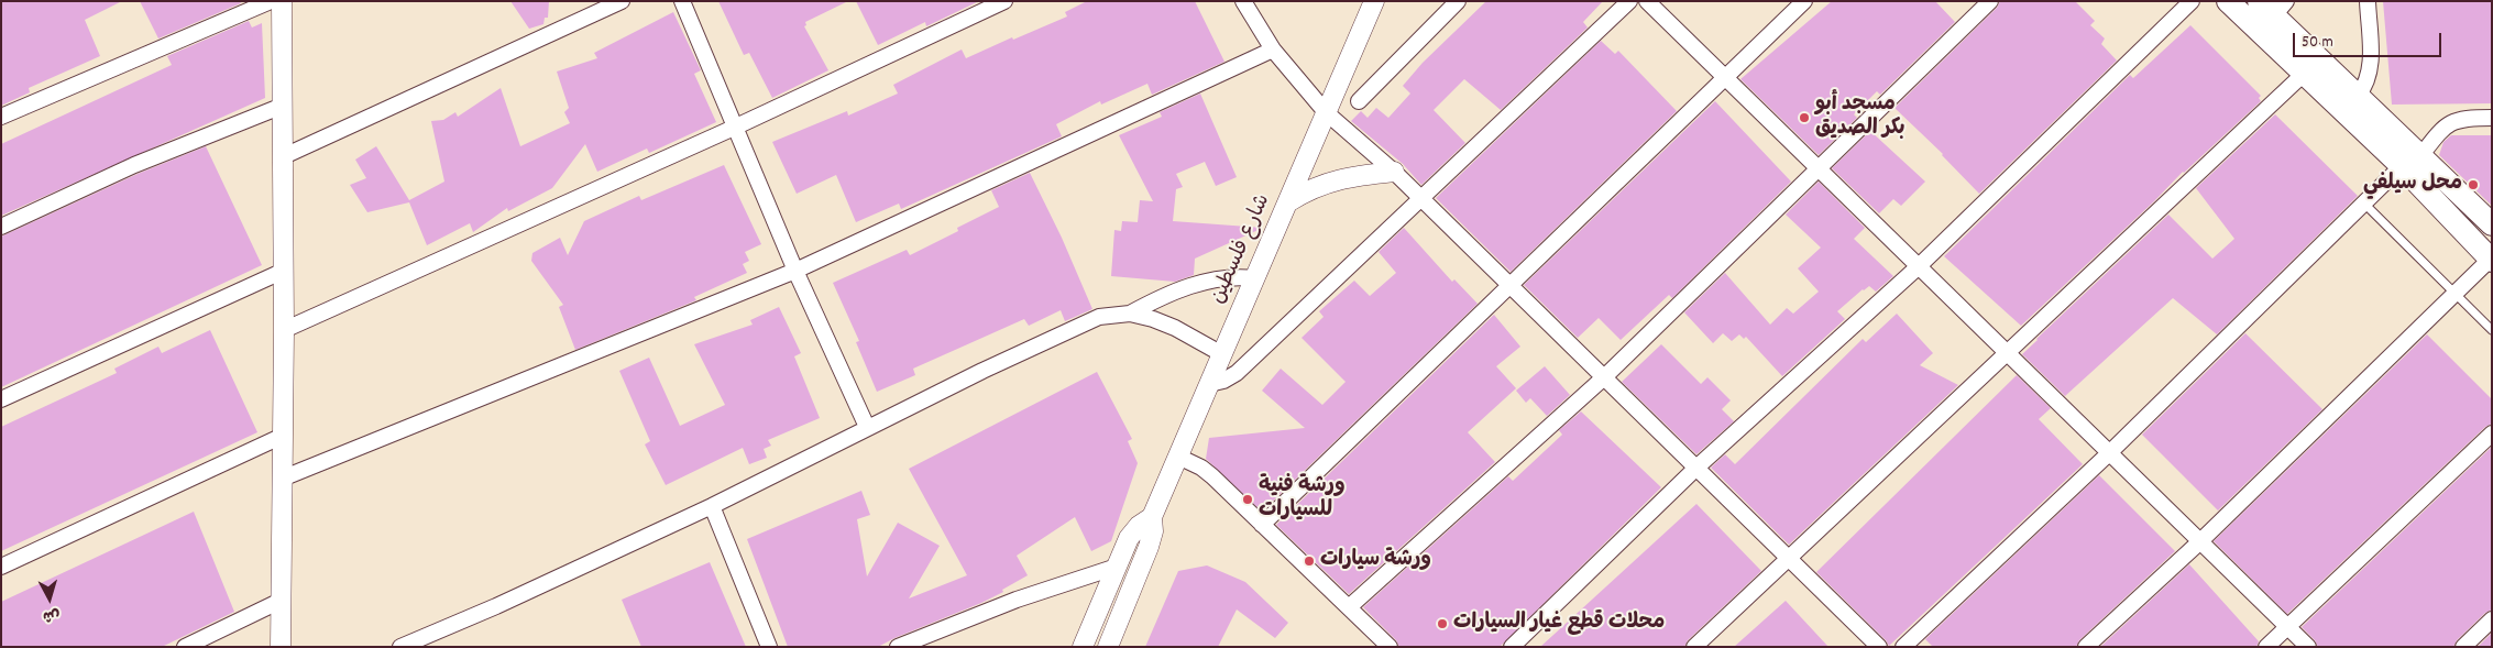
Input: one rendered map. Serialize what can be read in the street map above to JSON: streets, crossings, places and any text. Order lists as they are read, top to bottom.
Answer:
{
  "streets": {
    "street": ["شارع فلسطين"]
  },
  "places": [
    "مسجد أبو بكر الصديق",
    "محل سيلفي",
    "ورشة فنية للسيارات",
    "ورشة سيارات",
    "محلات قطع غيار السيارات"
  ],
  "scale_bar": "50 m",
  "north": "bottom"
}
